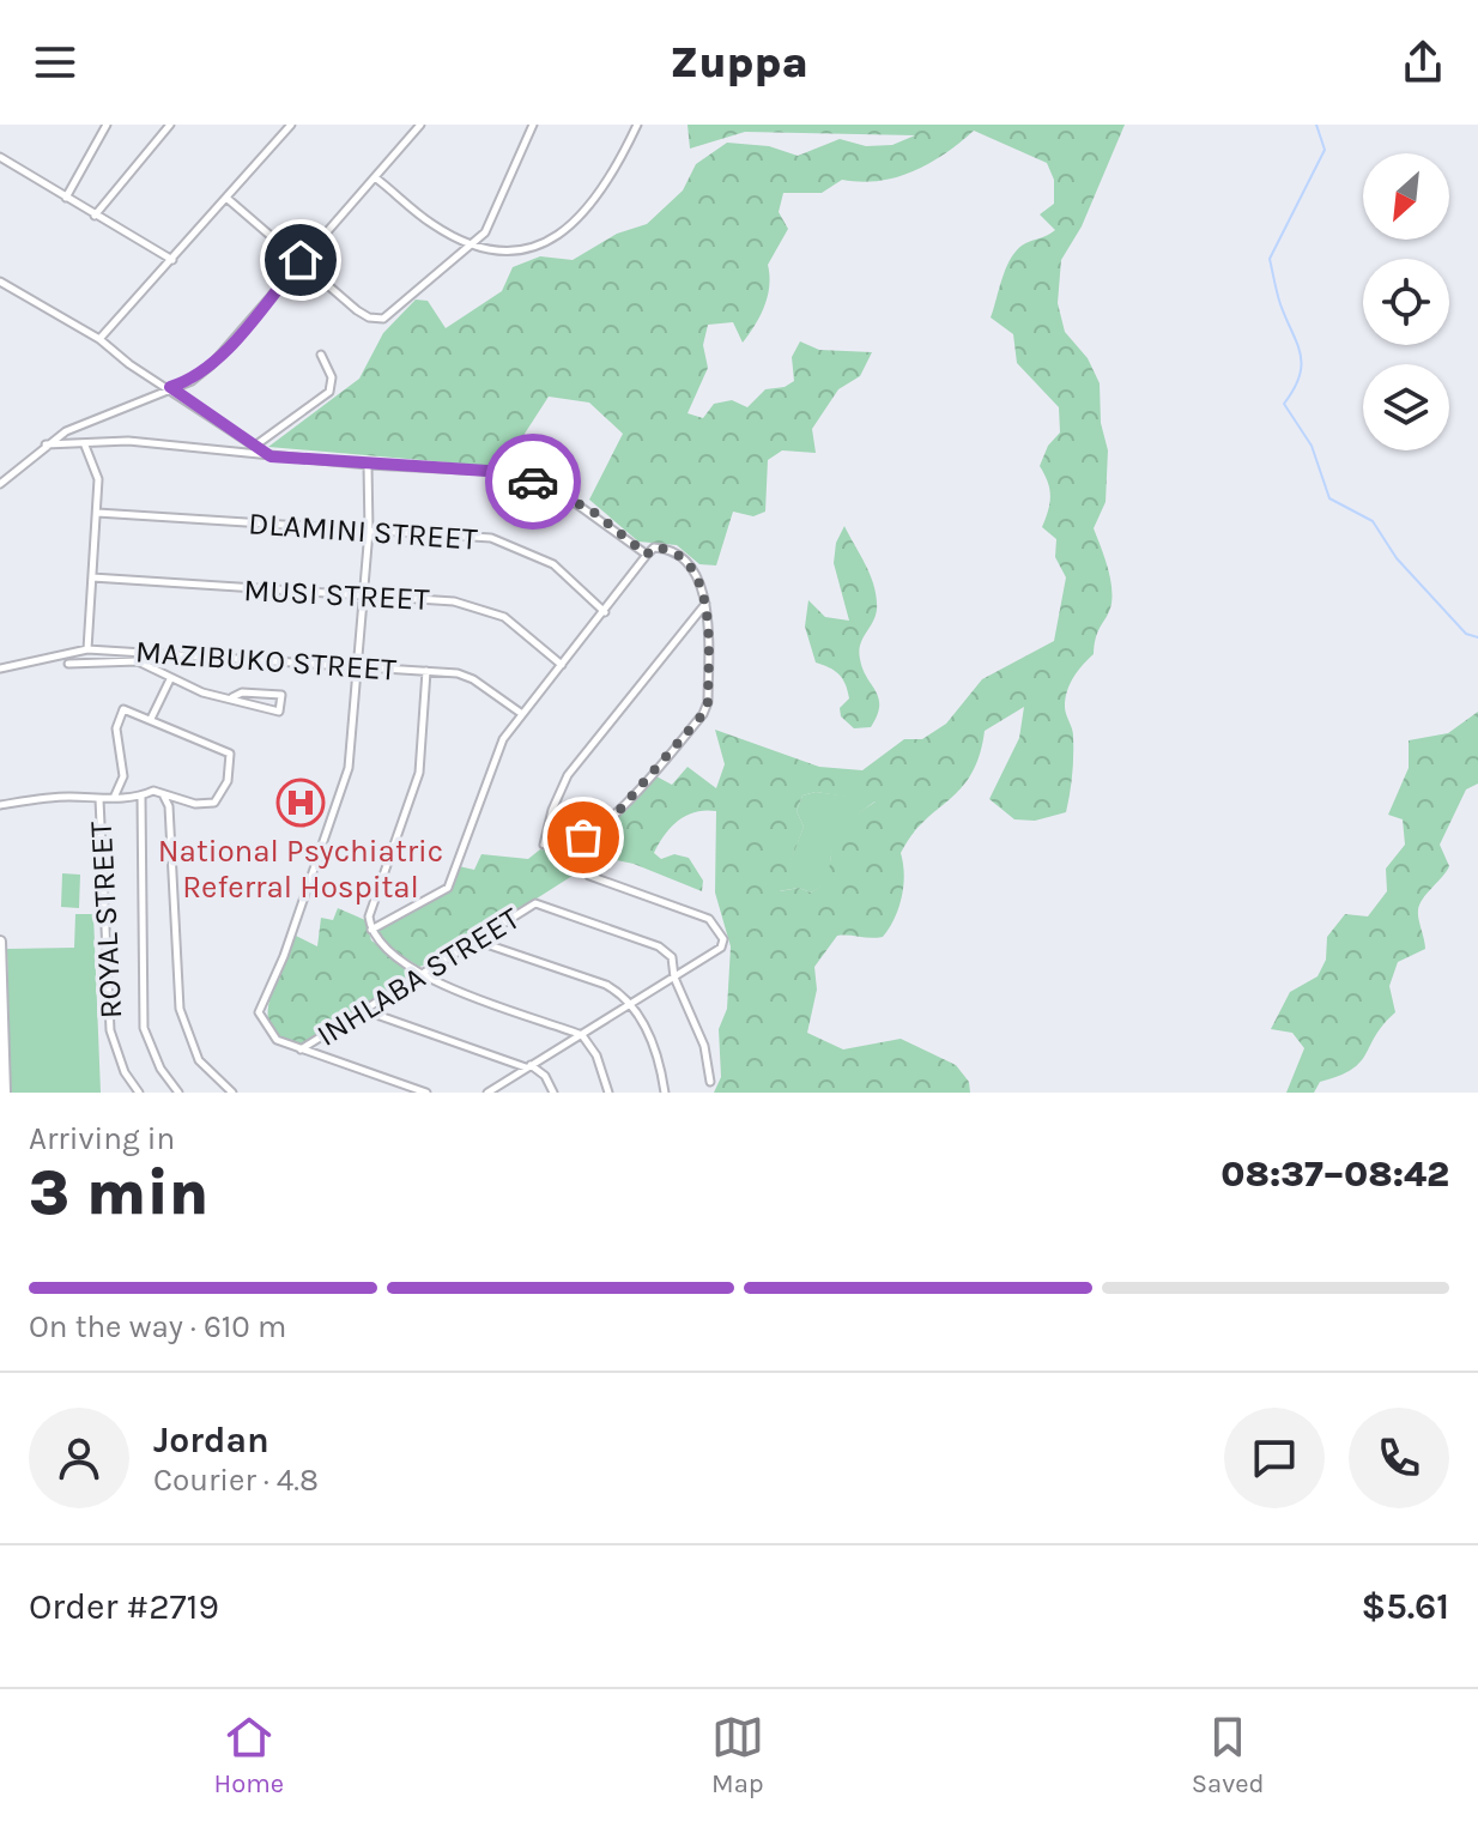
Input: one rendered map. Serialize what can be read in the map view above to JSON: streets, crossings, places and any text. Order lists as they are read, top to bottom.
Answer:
{
  "streets": {
    "street": [
      "DLAMINI STREET",
      "MUSI STREET",
      "MAZIBUKO STREET",
      "ROYAL STREET",
      "INHLABA STREET"
    ]
  },
  "places": {
    "hospital": ["National Psychiatric Referral Hospital"]
  },
  "north": "bottom left",
  "page": {
    "header": "Zuppa",
    "heading": ["3 min", "Arriving in", "08:37–08:42"],
    "panel": [
      "Jordan",
      "Courier · 4.8",
      "Order #2719",
      "$5.61"
    ],
    "bar": "On the way · 610 m",
    "tabs": ["Home", "Map", "Saved"]
  }
}
